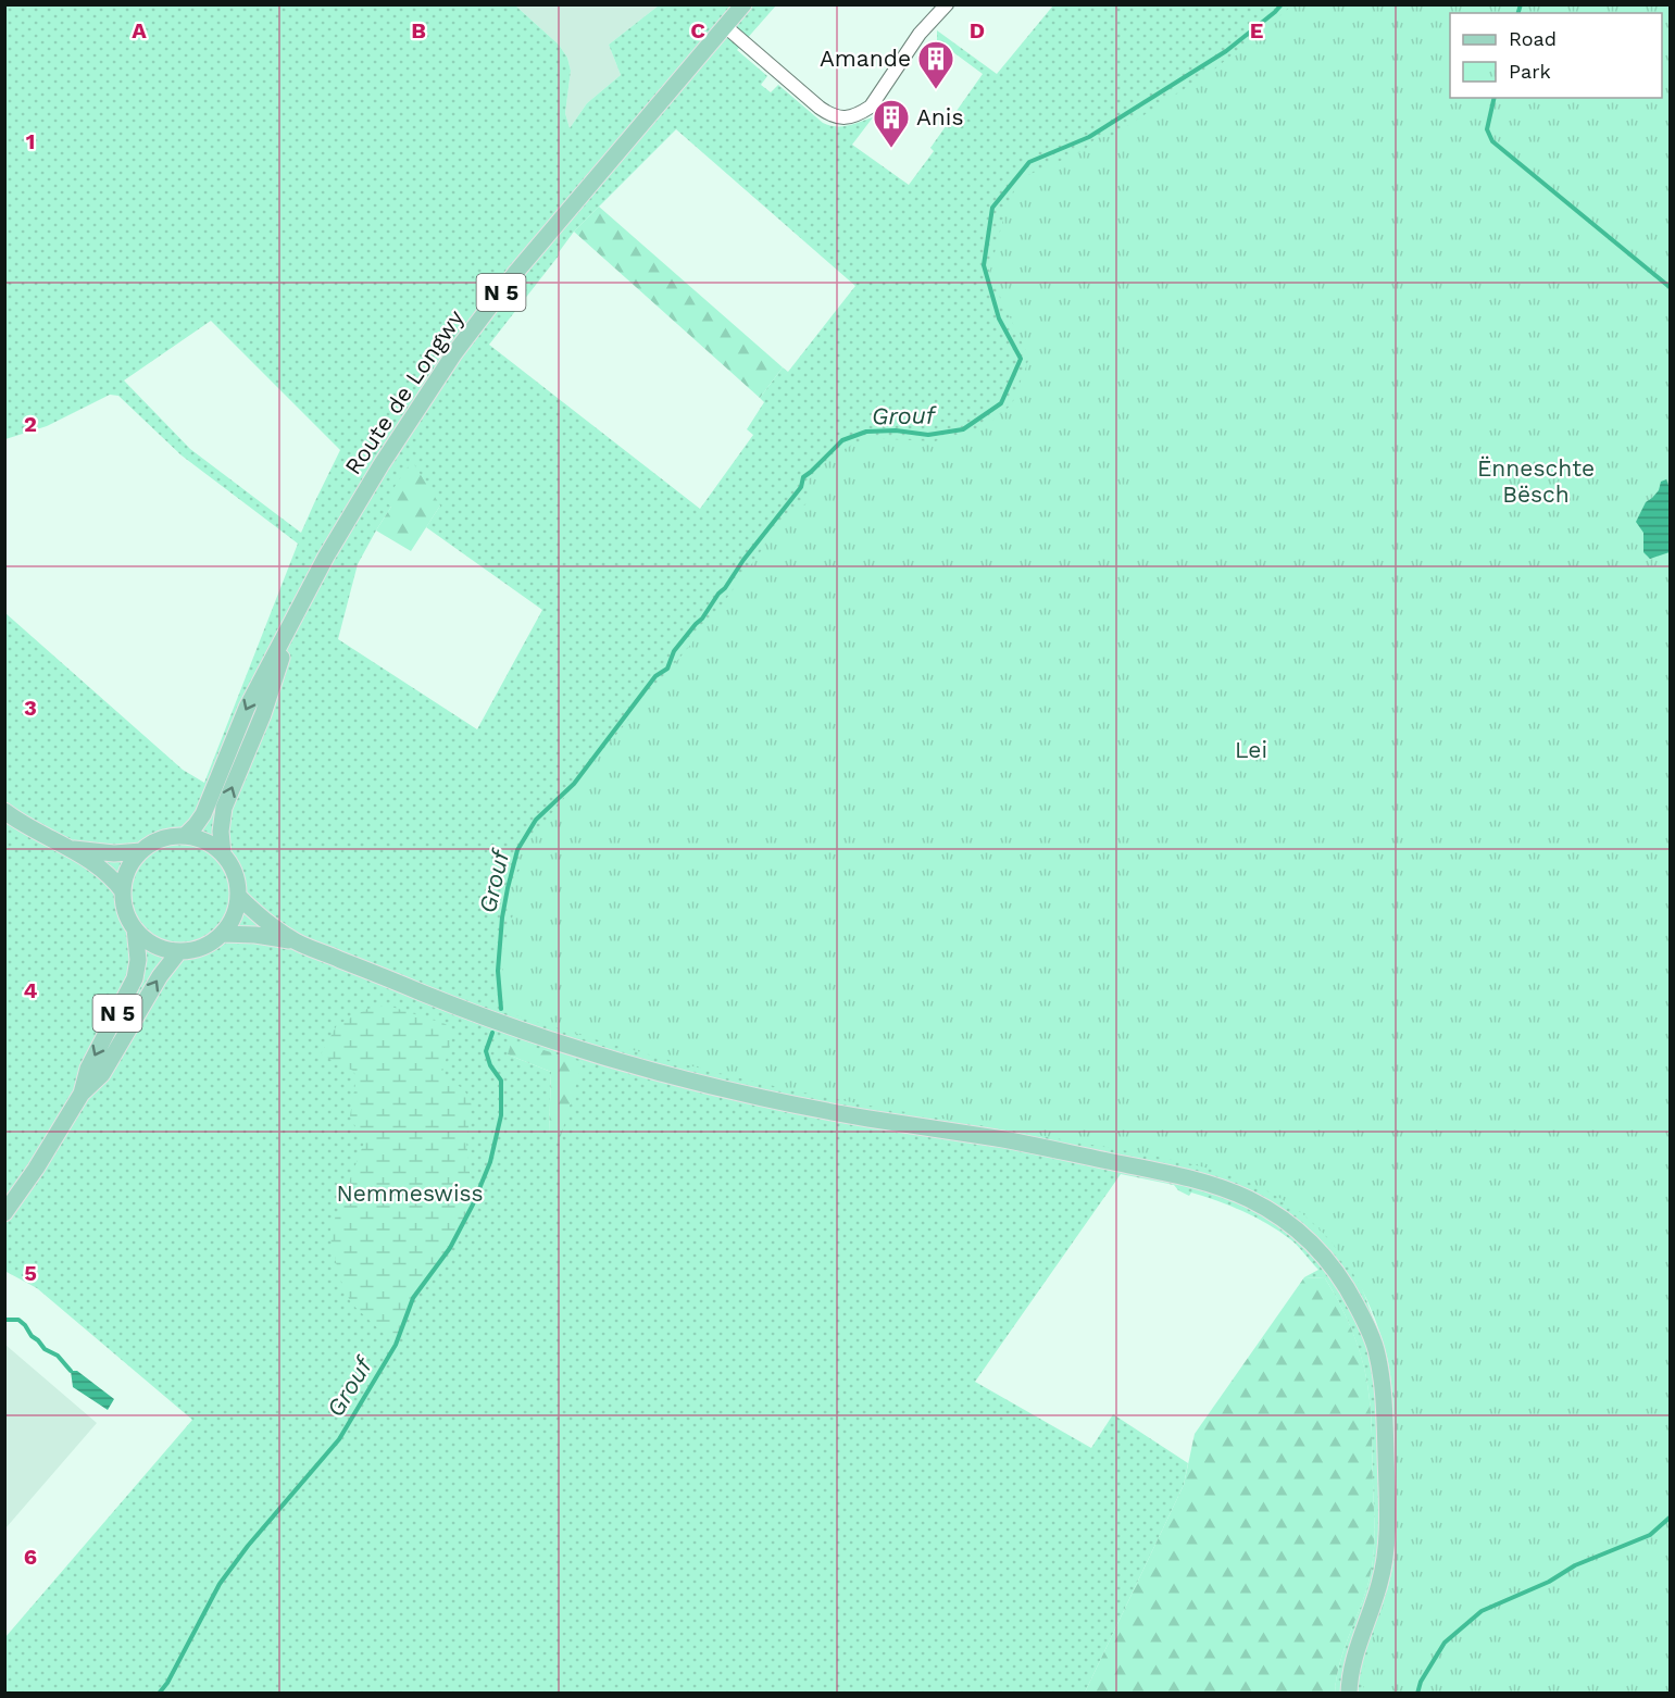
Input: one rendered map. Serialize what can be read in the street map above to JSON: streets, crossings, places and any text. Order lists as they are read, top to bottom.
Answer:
{
  "streets": {
    "main road": ["N 5", "Route de Longwy"]
  },
  "crossings": [
    ["N 5", "Route de Longwy"]
  ],
  "water": ["Grouf"],
  "parks": ["Ënneschte Bësch", "Lei", "Nemmeswiss"],
  "places": {
    "building": ["Amande", "Anis"]
  },
  "legend": ["Road", "Park"],
  "grid": {
    "columns": [
      "A",
      "B",
      "C",
      "D",
      "E"
    ],
    "rows": [
      "1",
      "2",
      "3",
      "4",
      "5",
      "6"
    ]
  }
}
